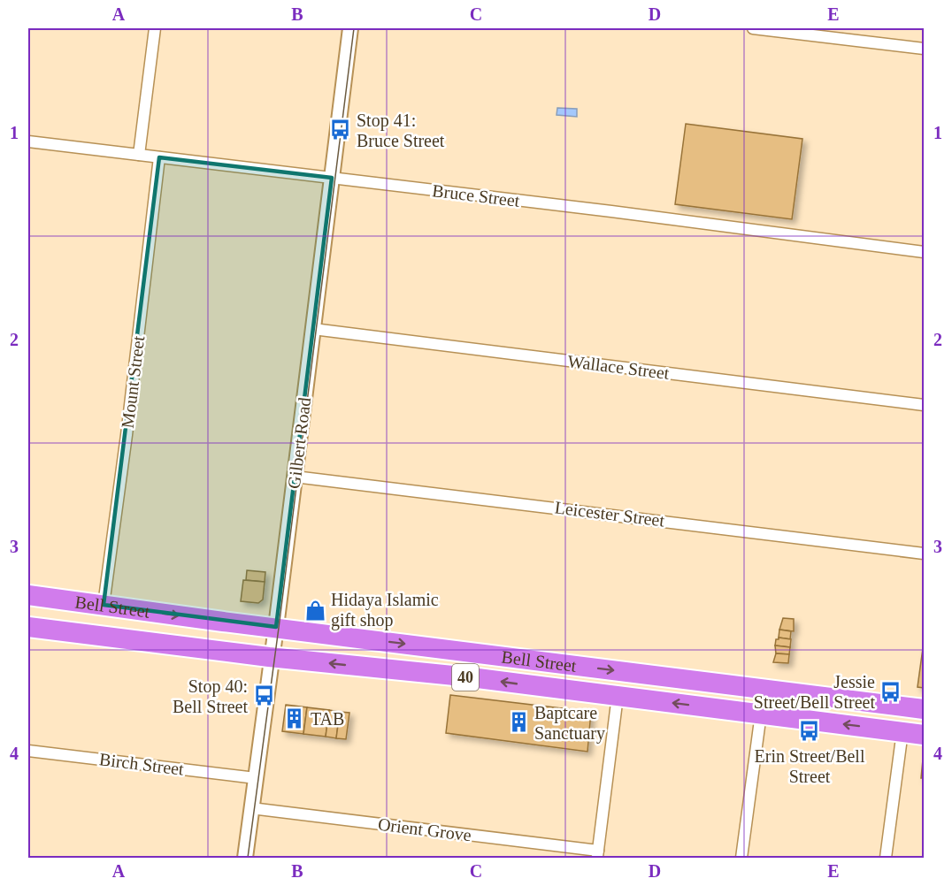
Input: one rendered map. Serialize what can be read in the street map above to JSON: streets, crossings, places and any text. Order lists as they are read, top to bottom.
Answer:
{
  "streets": {
    "highway": ["Bell Street", "40"],
    "street": [
      "Bruce Street",
      "Wallace Street",
      "Mount Street",
      "Gilbert Road",
      "Leicester Street",
      "Birch Street",
      "Orient Grove"
    ]
  },
  "crossings": [
    ["Bruce Street", "Mount Street"],
    ["Bruce Street", "Gilbert Road"],
    ["Wallace Street", "Gilbert Road"],
    ["Mount Street", "Bell Street"],
    ["Gilbert Road", "Leicester Street"],
    ["Gilbert Road", "Bell Street"],
    ["Gilbert Road", "Birch Street"],
    ["Gilbert Road", "Orient Grove"]
  ],
  "places": {
    "bus stop": [
      "Stop 41: Bruce Street",
      "Jessie Street/Bell Street",
      "Stop 40: Bell Street",
      "Erin Street/Bell Street"
    ],
    "shop": ["Hidaya Islamic gift shop"],
    "building": ["TAB", "Baptcare Sanctuary"]
  },
  "grid": {
    "columns": [
      "A",
      "B",
      "C",
      "D",
      "E"
    ],
    "rows": [
      "1",
      "2",
      "3",
      "4"
    ]
  }
}
